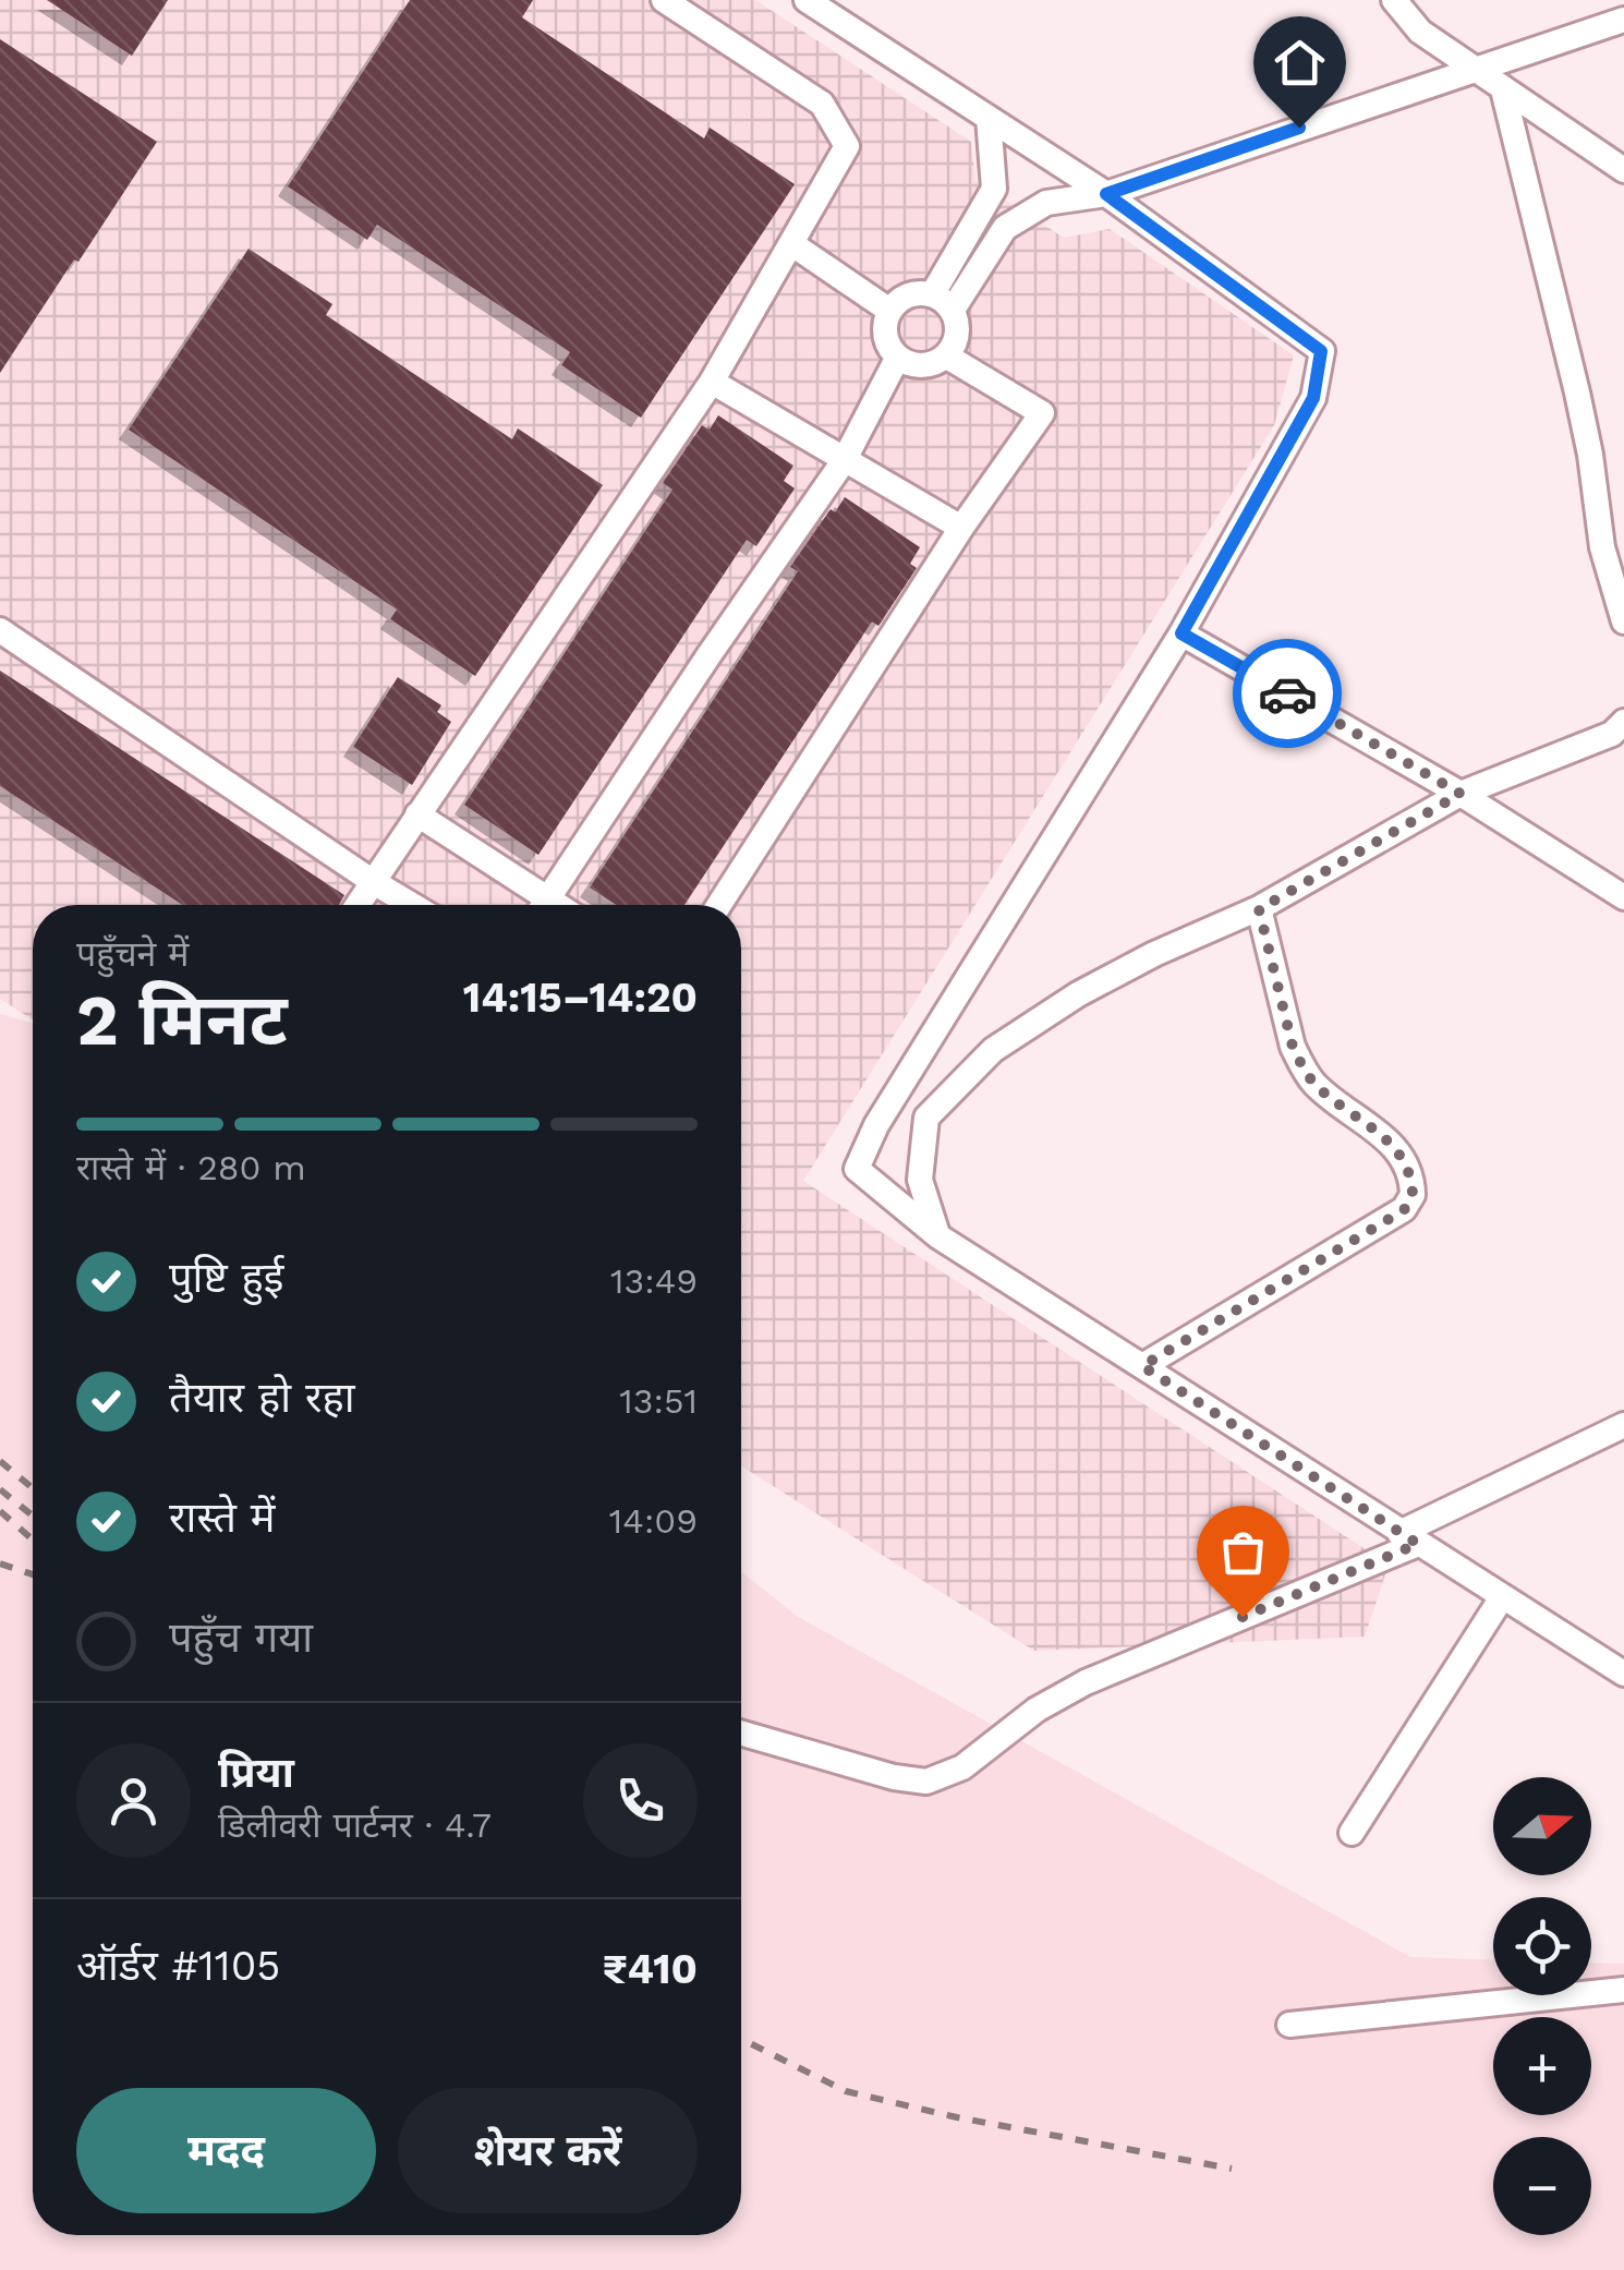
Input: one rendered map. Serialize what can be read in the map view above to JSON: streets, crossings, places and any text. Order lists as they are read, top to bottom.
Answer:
{
  "north": "right",
  "page": {
    "heading": ["2 मिनट", "पहुँचने में", "14:15–14:20"],
    "panel": [
      "प्रिया",
      "डिलीवरी पार्टनर · 4.7",
      "ऑर्डर #1105",
      "₹410"
    ],
    "bar": "रास्ते में · 280 m",
    "list": [
      ["पुष्टि हुई", "13:49"],
      ["तैयार हो रहा", "13:51"],
      ["रास्ते में", "14:09"],
      "पहुँच गया"
    ],
    "map_buttons": ["+", "−"],
    "buttons": ["मदद", "शेयर करें"]
  }
}
